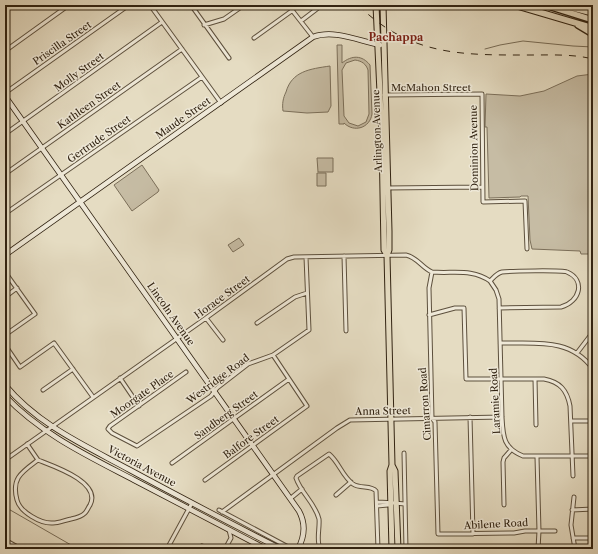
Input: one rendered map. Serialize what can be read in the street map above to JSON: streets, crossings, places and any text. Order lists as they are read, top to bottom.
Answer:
{
  "streets": {
    "main road": ["Arlington Avenue"],
    "street": [
      "Priscilla Street",
      "Molly Street",
      "McMahon Street",
      "Kathleen Street",
      "Maude Street",
      "Gertrude Street",
      "Dominion Avenue",
      "Horace Street",
      "Lincoln Avenue",
      "Westridge Road",
      "Moorgate Place",
      "Laramie Road",
      "Cimarron Road",
      "Anna Street",
      "Sandberg Street",
      "Balfore Street",
      "Victoria Avenue",
      "Abilene Road"
    ]
  },
  "crossings": [
    ["Priscilla Street", "Lincoln Avenue"],
    ["Molly Street", "Lincoln Avenue"],
    ["McMahon Street", "Arlington Avenue"],
    ["McMahon Street", "Dominion Avenue"],
    ["Kathleen Street", "Lincoln Avenue"],
    ["Maude Street", "Arlington Avenue"],
    ["Maude Street", "Lincoln Avenue"],
    ["Arlington Avenue", "Horace Street"],
    ["Arlington Avenue", "Anna Street"],
    ["Gertrude Street", "Lincoln Avenue"],
    ["Horace Street", "Lincoln Avenue"],
    ["Horace Street", "Westridge Road"],
    ["Horace Street", "Cimarron Road"],
    ["Horace Street", "Victoria Avenue"],
    ["Lincoln Avenue", "Westridge Road"],
    ["Lincoln Avenue", "Anna Street"],
    ["Lincoln Avenue", "Sandberg Street"],
    ["Lincoln Avenue", "Balfore Street"],
    ["Westridge Road", "Moorgate Place"],
    ["Laramie Road", "Anna Street"],
    ["Cimarron Road", "Anna Street"],
    ["Cimarron Road", "Abilene Road"],
    ["Sandberg Street", "Balfore Street"]
  ],
  "districts": ["Pachappa"]
}
